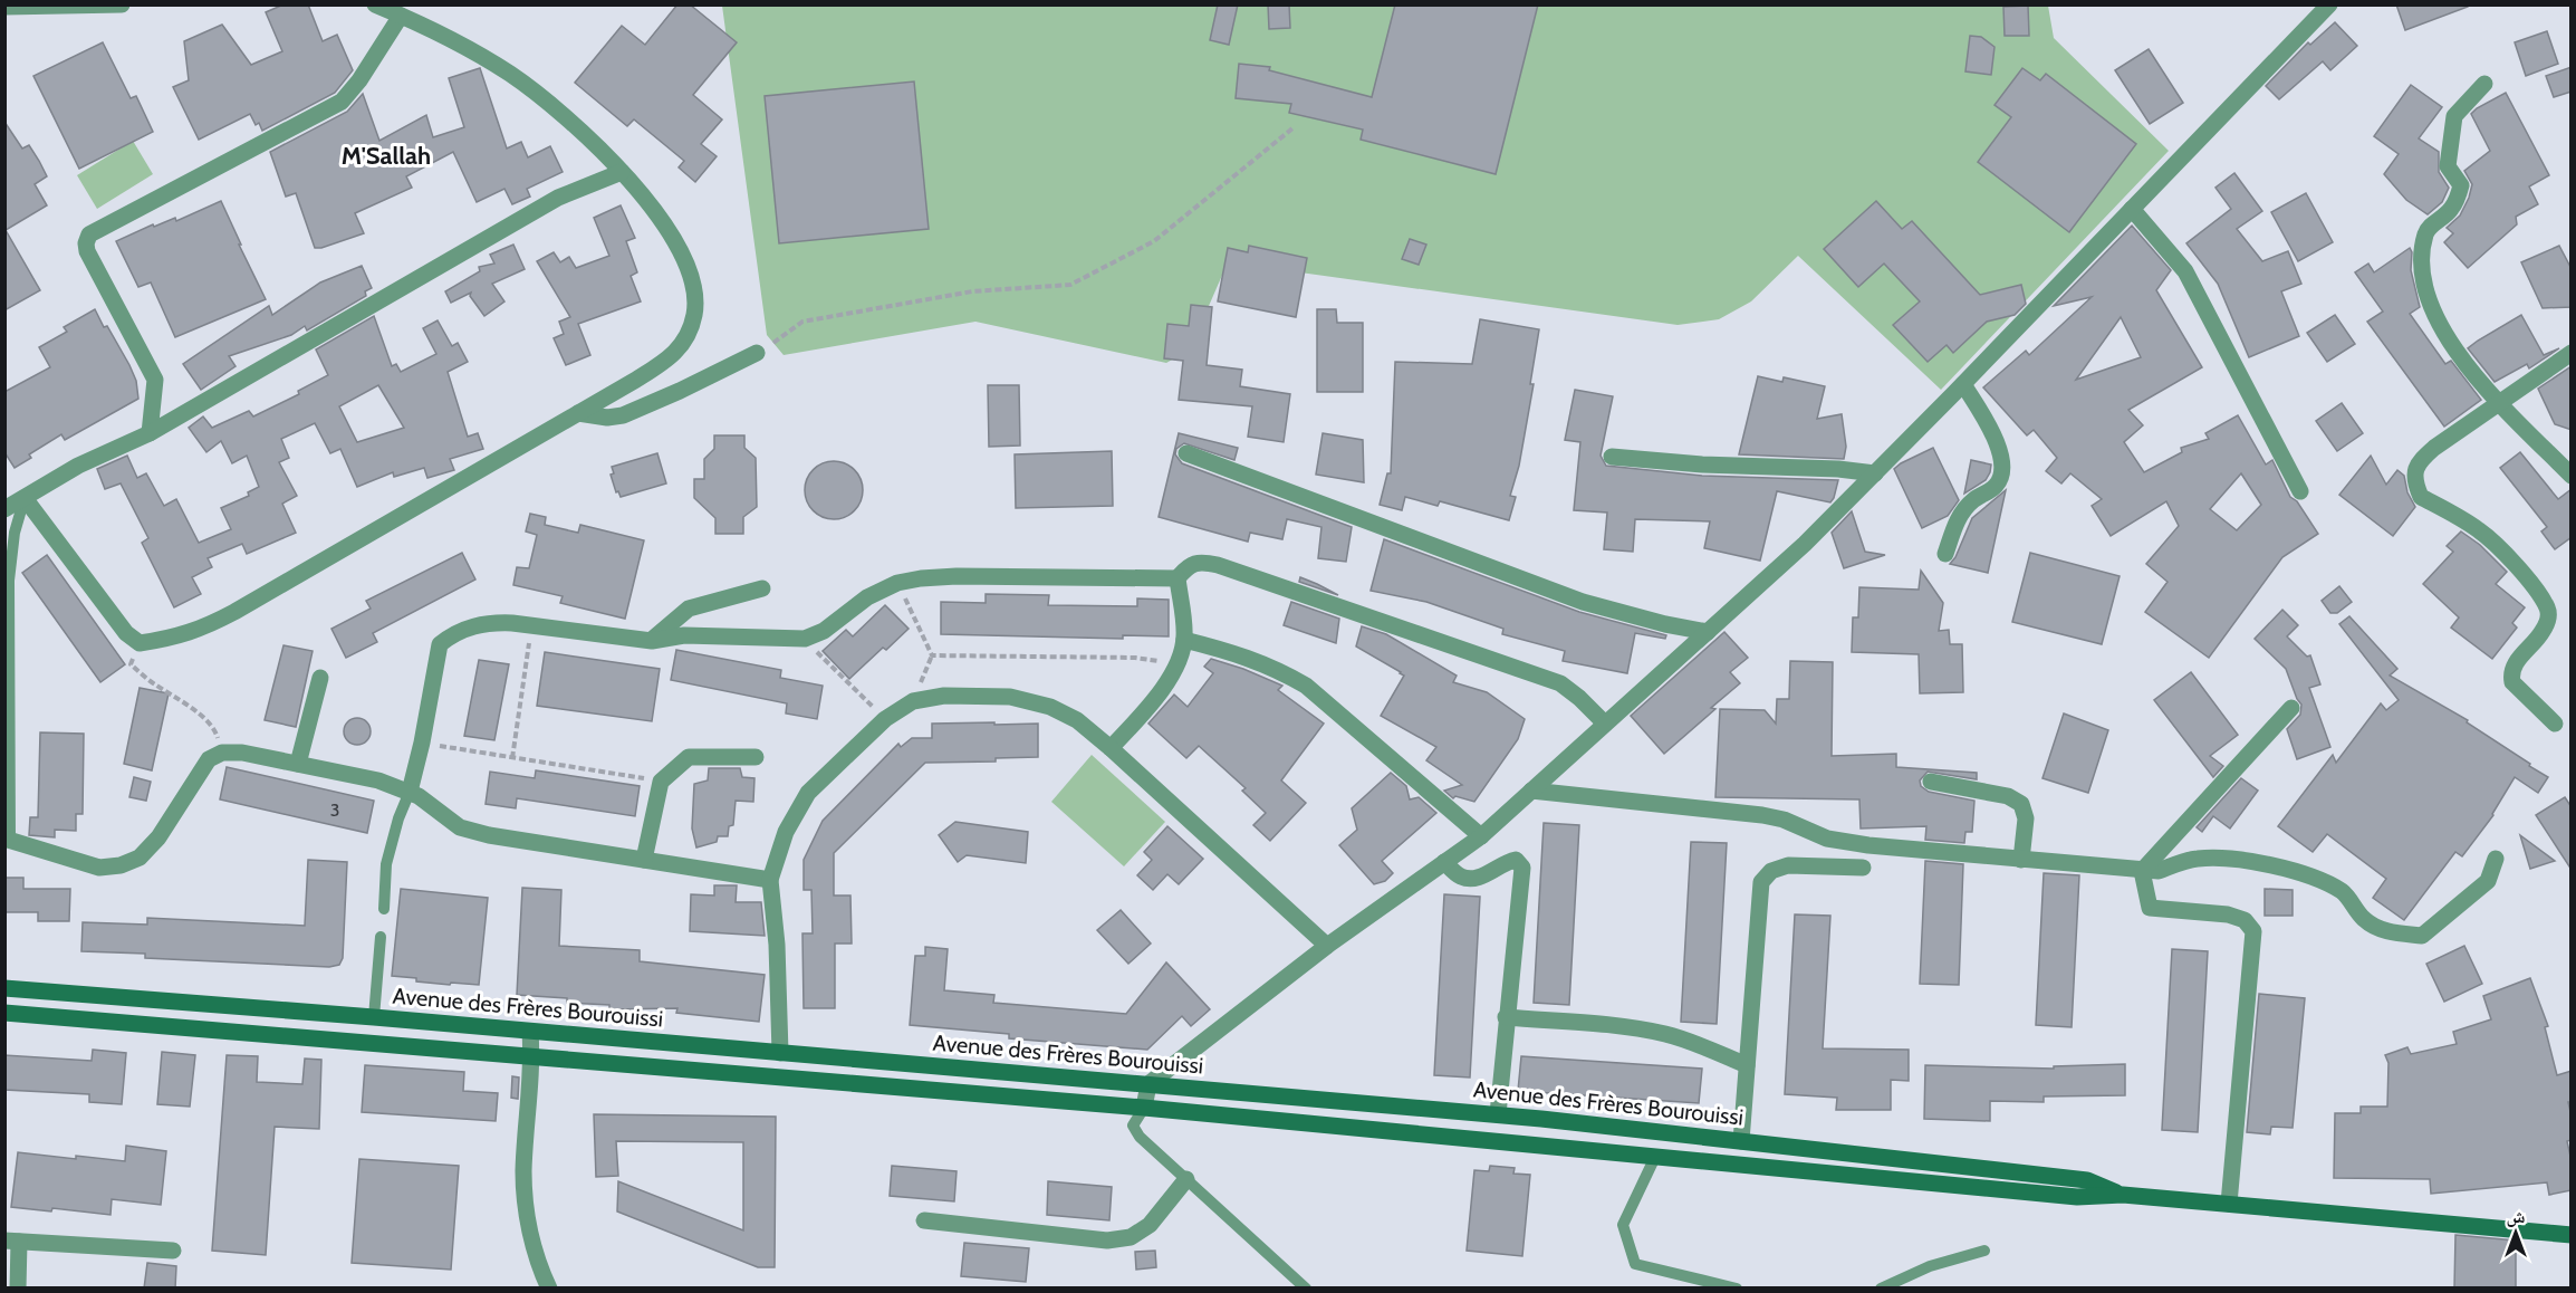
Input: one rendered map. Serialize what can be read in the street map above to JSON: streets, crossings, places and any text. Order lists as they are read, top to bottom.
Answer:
{
  "streets": {
    "main road": ["Avenue des Frères Bourouissi"]
  },
  "districts": ["M'Sallah"],
  "house_numbers": ["3"],
  "north": "top"
}
